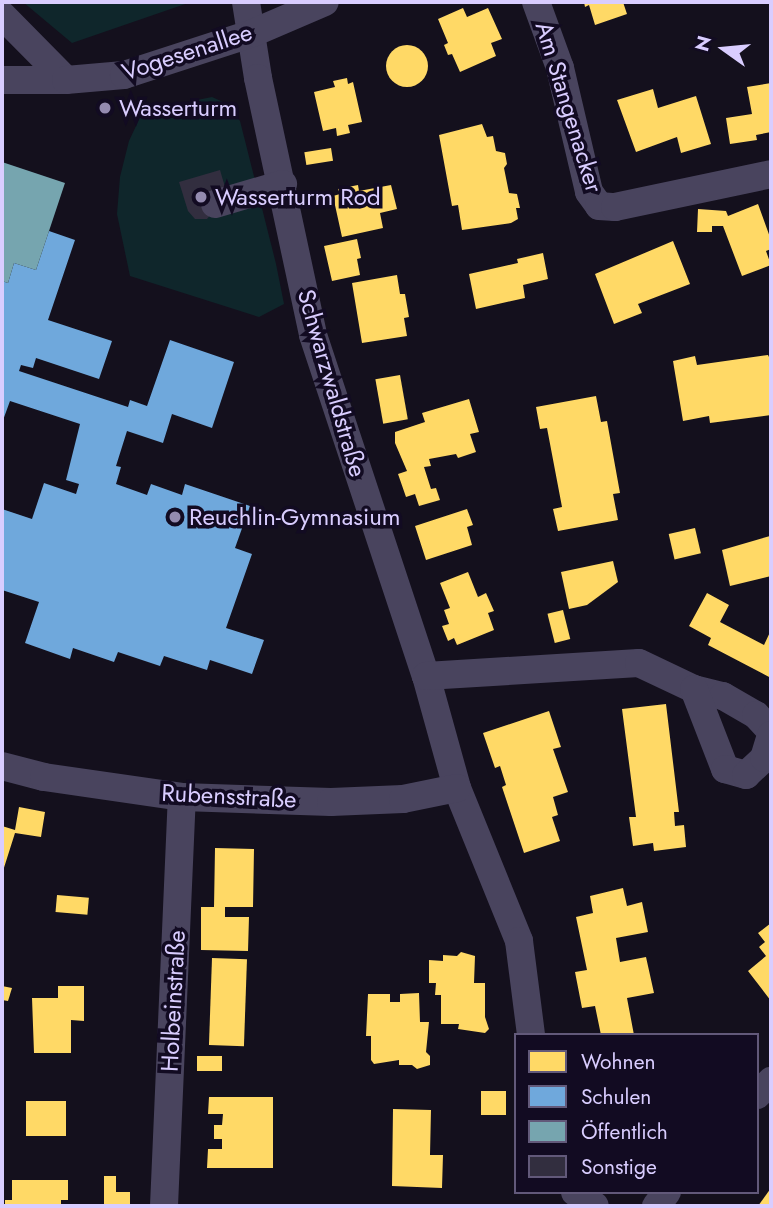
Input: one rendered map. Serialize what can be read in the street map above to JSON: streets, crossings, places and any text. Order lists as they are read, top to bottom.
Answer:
{
  "streets": {
    "street": [
      "Vogesenallee",
      "Am Stangenacker",
      "Schwarzwaldstraße",
      "Rubensstraße",
      "Holbeinstraße"
    ]
  },
  "crossings": [
    ["Vogesenallee", "Schwarzwaldstraße"],
    ["Schwarzwaldstraße", "Rubensstraße"],
    ["Rubensstraße", "Holbeinstraße"]
  ],
  "places": ["Wasserturm", "Wasserturm Rod", "Reuchlin-Gymnasium"],
  "legend": [
    "Wohnen",
    "Schulen",
    "Öffentlich",
    "Sonstige"
  ],
  "north": "left"
}
